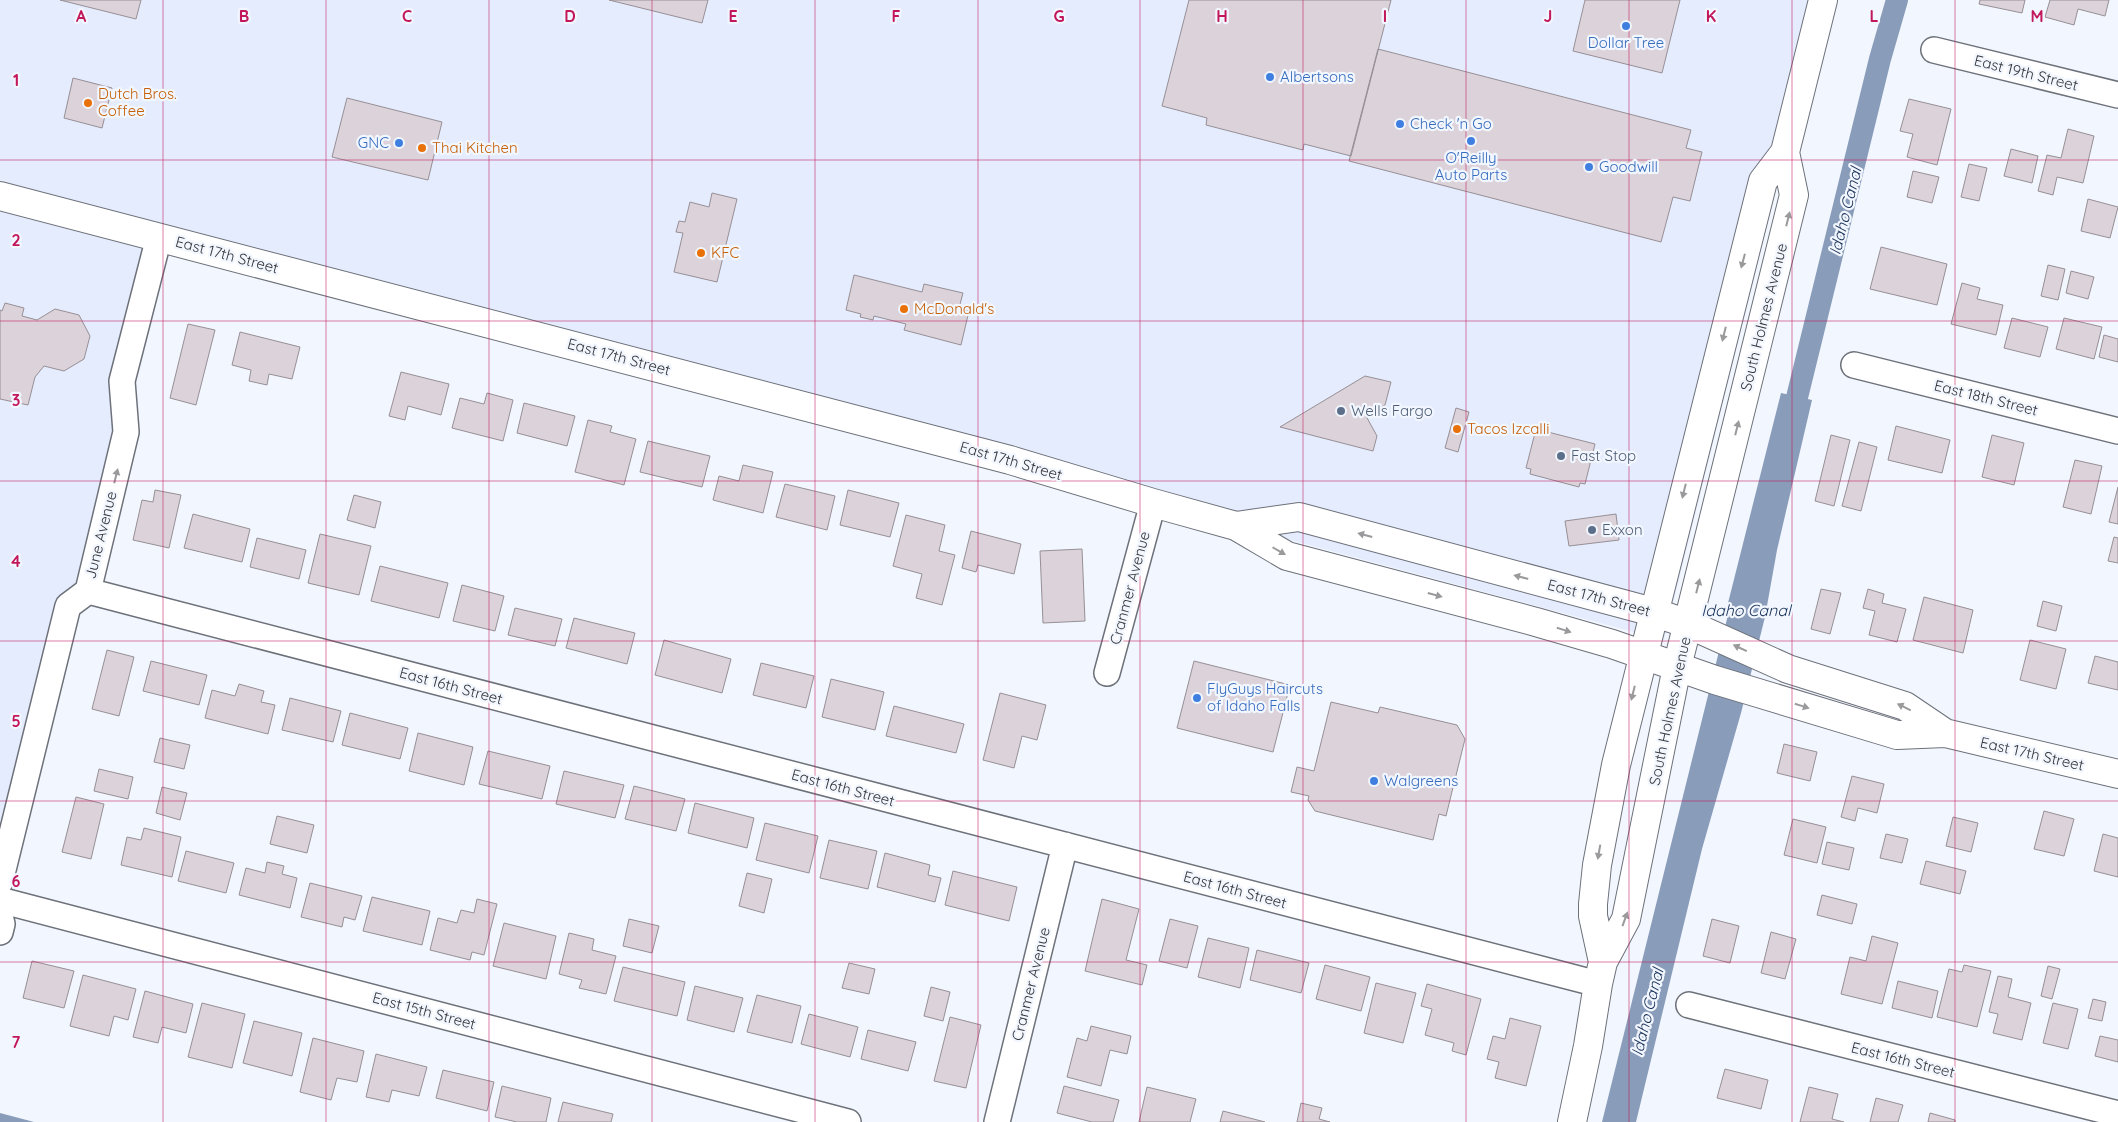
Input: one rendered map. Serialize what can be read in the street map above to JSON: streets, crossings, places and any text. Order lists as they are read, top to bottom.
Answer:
{
  "streets": {
    "main road": ["East 17th Street", "South Holmes Avenue"],
    "street": [
      "East 19th Street",
      "East 18th Street",
      "June Avenue",
      "Cranmer Avenue",
      "East 16th Street",
      "East 15th Street"
    ]
  },
  "crossings": [
    ["East 17th Street", "South Holmes Avenue"],
    ["East 17th Street", "June Avenue"],
    ["East 17th Street", "Cranmer Avenue"],
    ["South Holmes Avenue", "East 16th Street"],
    ["June Avenue", "East 16th Street"],
    ["Cranmer Avenue", "East 16th Street"]
  ],
  "one_way": ["June Avenue"],
  "water": ["Idaho Canal"],
  "places": [
    "Dollar Tree",
    "Albertsons",
    "Dutch Bros. Coffee",
    "Check 'n Go",
    "O'Reilly Auto Parts",
    "GNC",
    "Thai Kitchen",
    "Goodwill",
    "KFC",
    "McDonald's",
    "Wells Fargo",
    "Tacos Izcalli",
    "Fast Stop",
    "Exxon",
    "FlyGuys Haircuts of Idaho Falls",
    "Walgreens"
  ],
  "grid": {
    "columns": [
      "A",
      "B",
      "C",
      "D",
      "E",
      "F",
      "G",
      "H",
      "I",
      "J",
      "K",
      "L",
      "M"
    ],
    "rows": [
      "1",
      "2",
      "3",
      "4",
      "5",
      "6",
      "7"
    ]
  }
}
